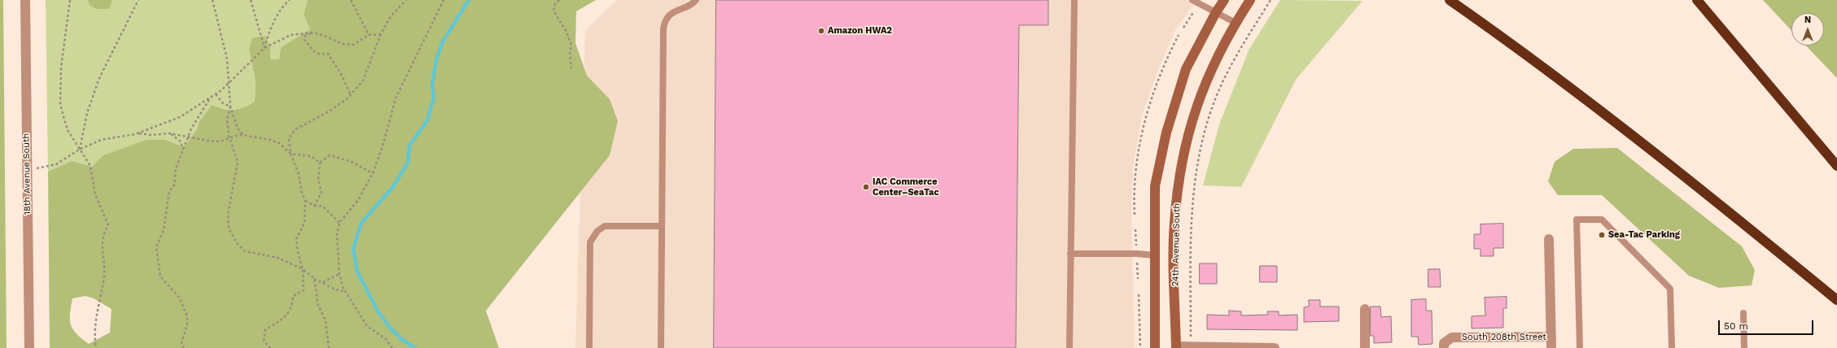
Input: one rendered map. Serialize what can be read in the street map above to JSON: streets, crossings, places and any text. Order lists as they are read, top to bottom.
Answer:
{
  "streets": {
    "street": ["18th Avenue South", "24th Avenue South", "South 208th Street"]
  },
  "places": ["Amazon HWA2", "IAC Commerce Center–SeaTac", "Sea-Tac Parking"],
  "scale_bar": "50 m",
  "north": "top"
}
